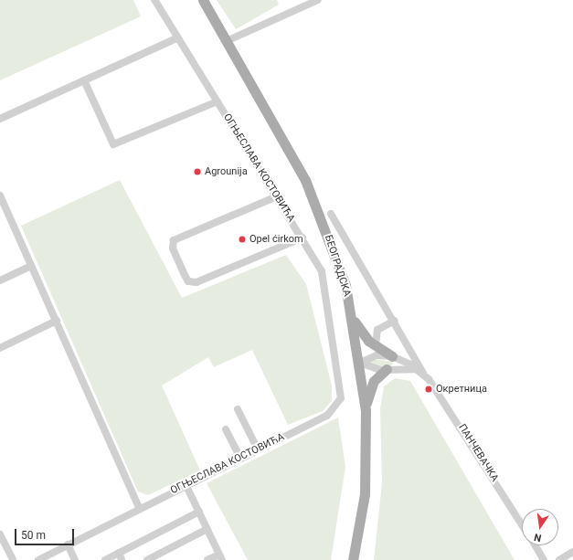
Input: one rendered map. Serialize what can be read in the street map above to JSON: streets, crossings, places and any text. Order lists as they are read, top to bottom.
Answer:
{
  "streets": {
    "main road": ["БЕОГРАДСКА"],
    "street": ["ОГЊЕСЛАВА КОСТОВИЋА", "ПАНЧЕВАЧКА"]
  },
  "places": ["Agrounija", "Opel ćirkom", "Окретница"],
  "scale_bar": "50 m",
  "north": "bottom"
}
